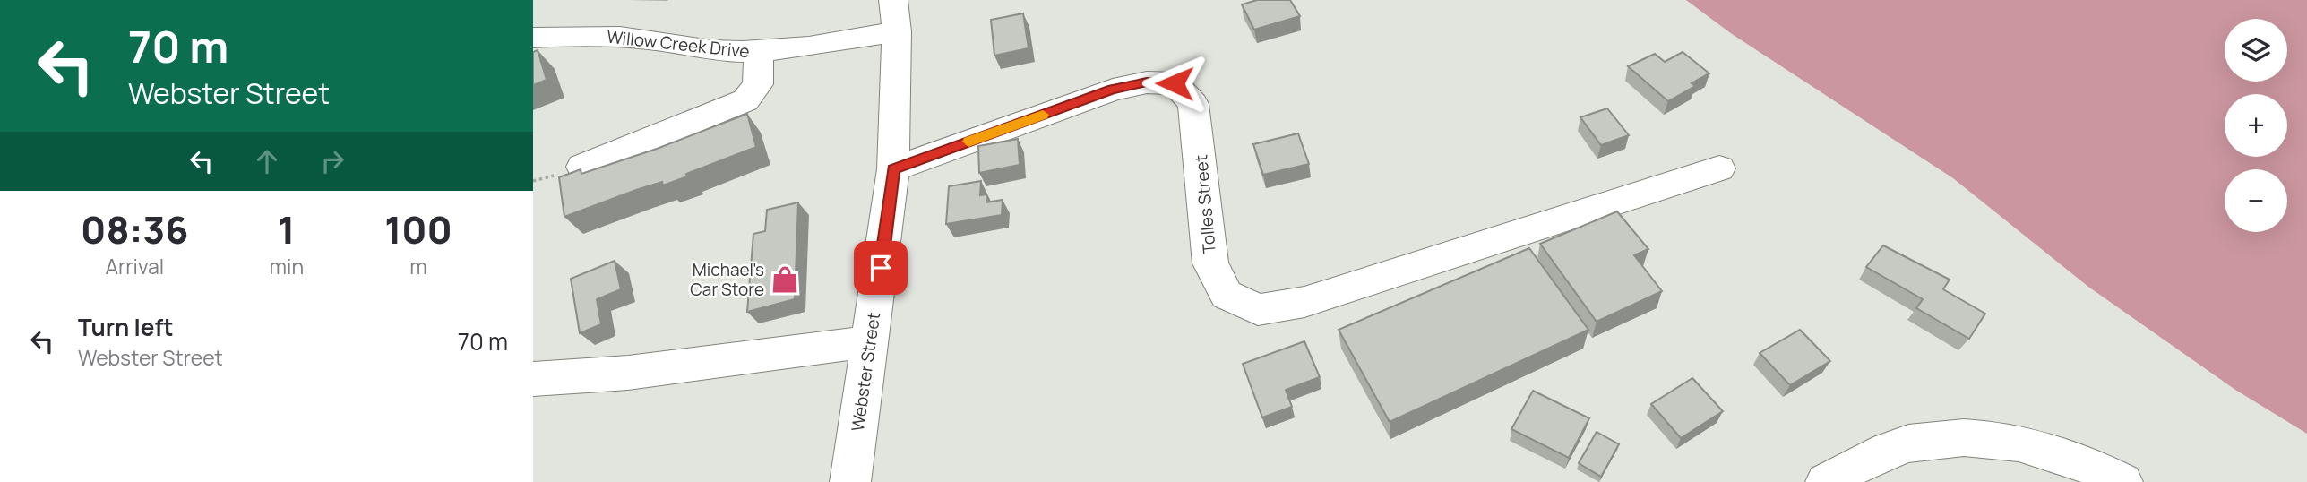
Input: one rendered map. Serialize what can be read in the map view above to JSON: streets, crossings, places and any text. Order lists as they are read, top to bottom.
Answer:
{
  "streets": {
    "street": ["Willow Creek Drive", "Tolles Street", "Webster Street"]
  },
  "crossings": [
    ["Willow Creek Drive", "Webster Street"],
    ["Tolles Street", "Webster Street"]
  ],
  "places": {
    "shop": ["Michael's Car Store"]
  },
  "page": {
    "turn": ["70 m", "Webster Street"],
    "map_buttons": ["+", "−"],
    "eta": [
      "08:36",
      "Arrival",
      "1",
      "min",
      "100",
      "m"
    ],
    "list": [
      {
        "name": "Turn left",
        "note": "Webster Street",
        "value": "70 m"
      }
    ]
  }
}
